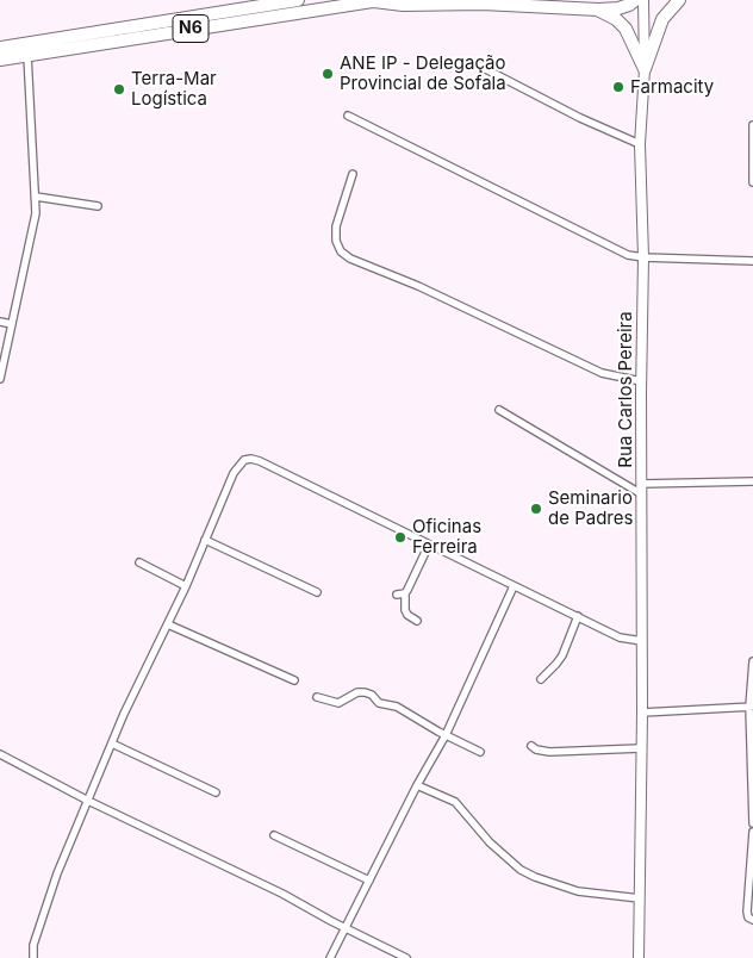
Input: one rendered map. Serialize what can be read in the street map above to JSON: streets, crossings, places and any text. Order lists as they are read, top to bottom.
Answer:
{
  "streets": {
    "highway": ["N6"],
    "main road": ["Rua Carlos Pereira"]
  },
  "places": [
    "ANE IP - Delegação Provincial de Sofala",
    "Farmacity",
    "Terra-Mar Logística",
    "Seminario de Padres",
    "Oficinas Ferreira"
  ]
}
